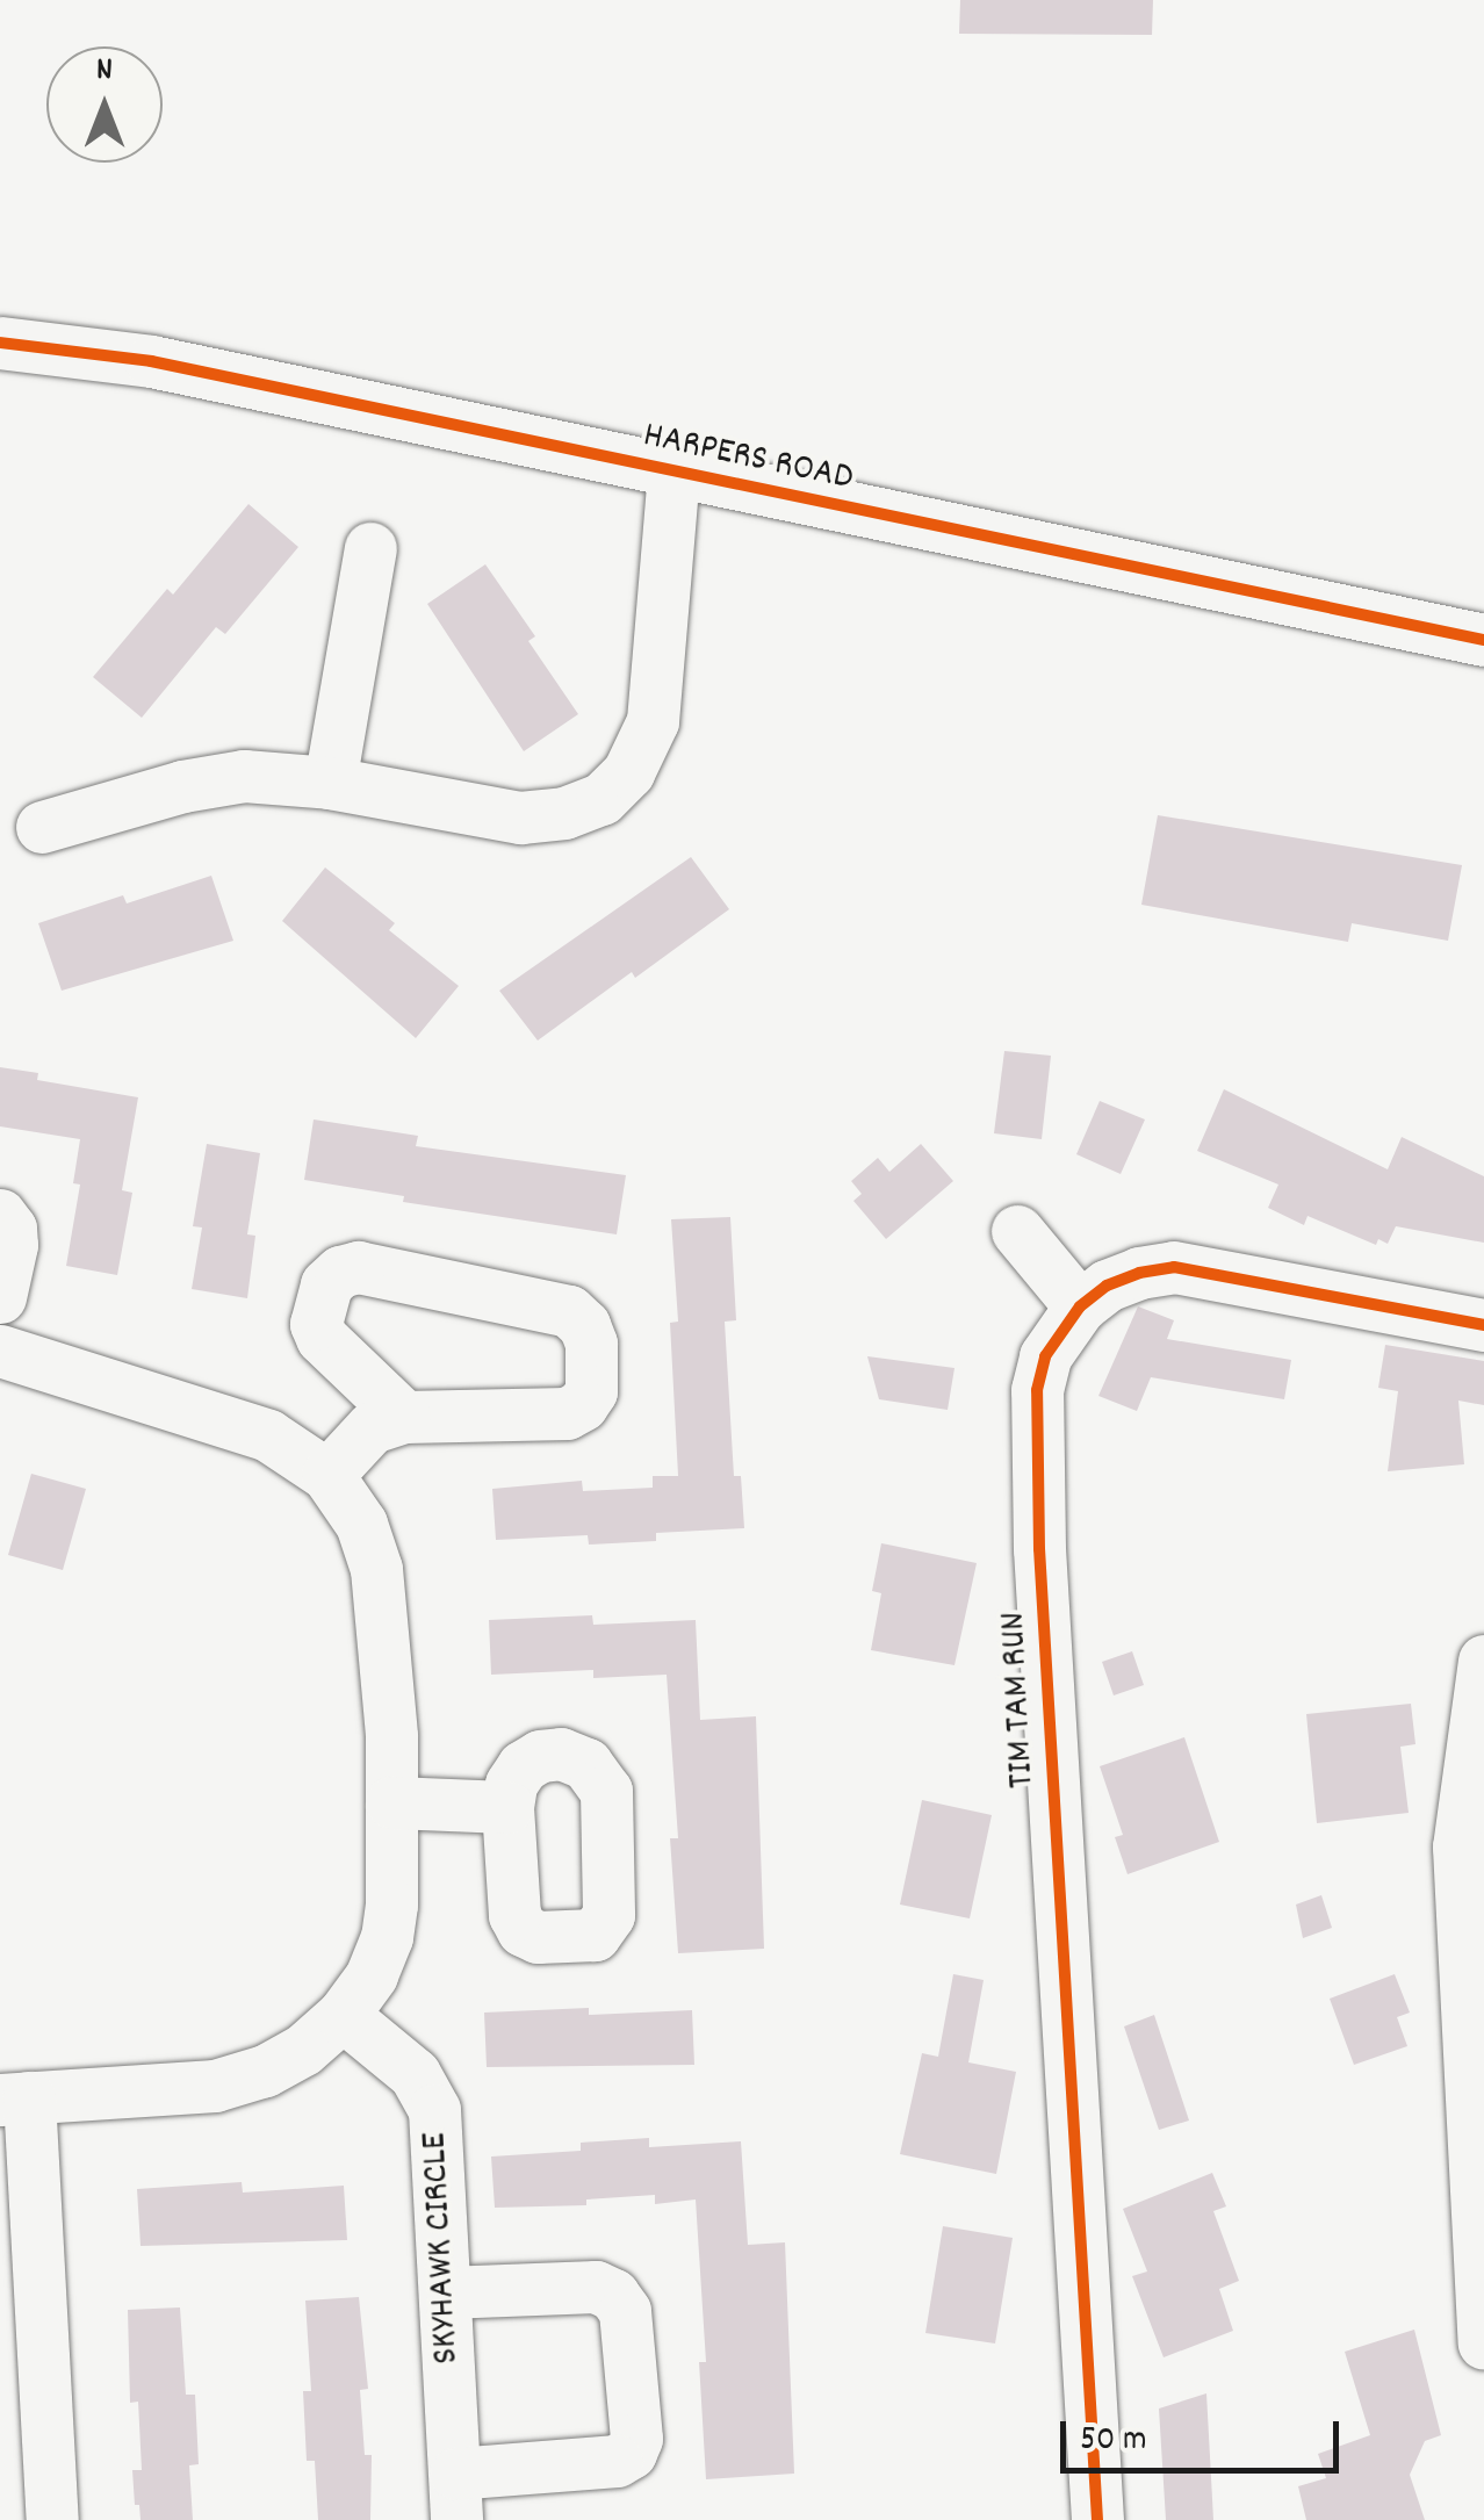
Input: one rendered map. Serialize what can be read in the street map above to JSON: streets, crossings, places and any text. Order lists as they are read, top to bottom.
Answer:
{
  "streets": {
    "street": ["HARPERS ROAD", "TIM TAM RUN", "SKYHAWK CIRCLE"]
  },
  "scale_bar": "50 m",
  "north": "top"
}
